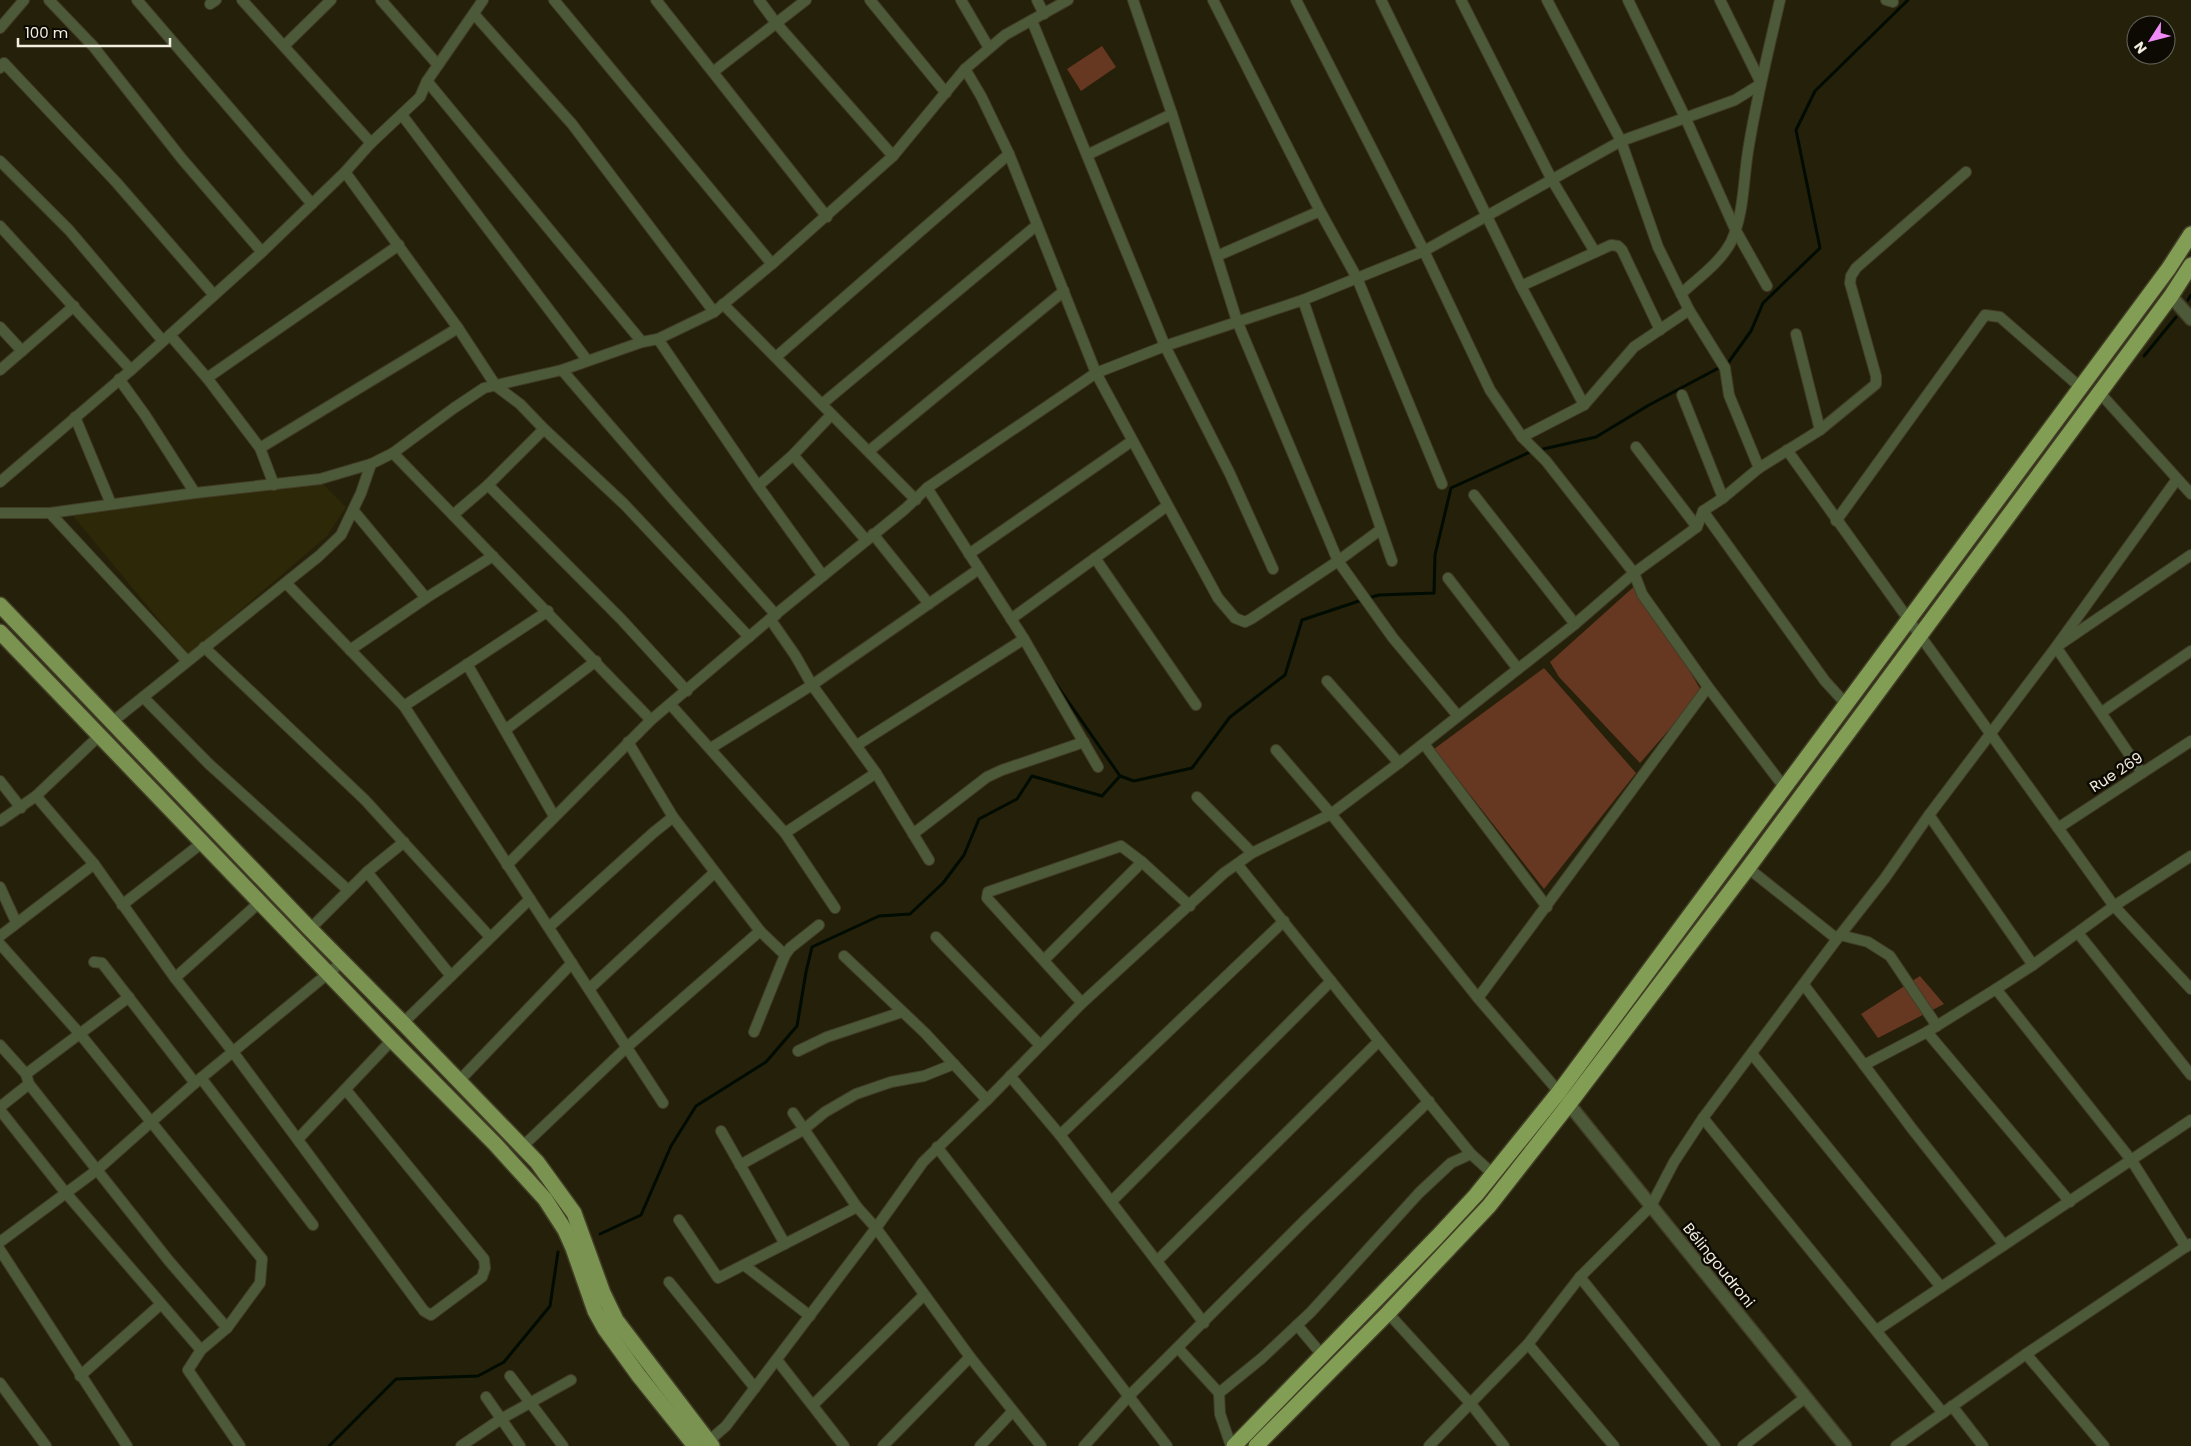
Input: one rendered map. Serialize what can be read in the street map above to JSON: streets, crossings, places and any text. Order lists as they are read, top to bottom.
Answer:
{
  "streets": {
    "street": ["Rue 269", "Bélingoudroni"]
  },
  "scale_bar": "100 m",
  "north": "bottom left"
}
